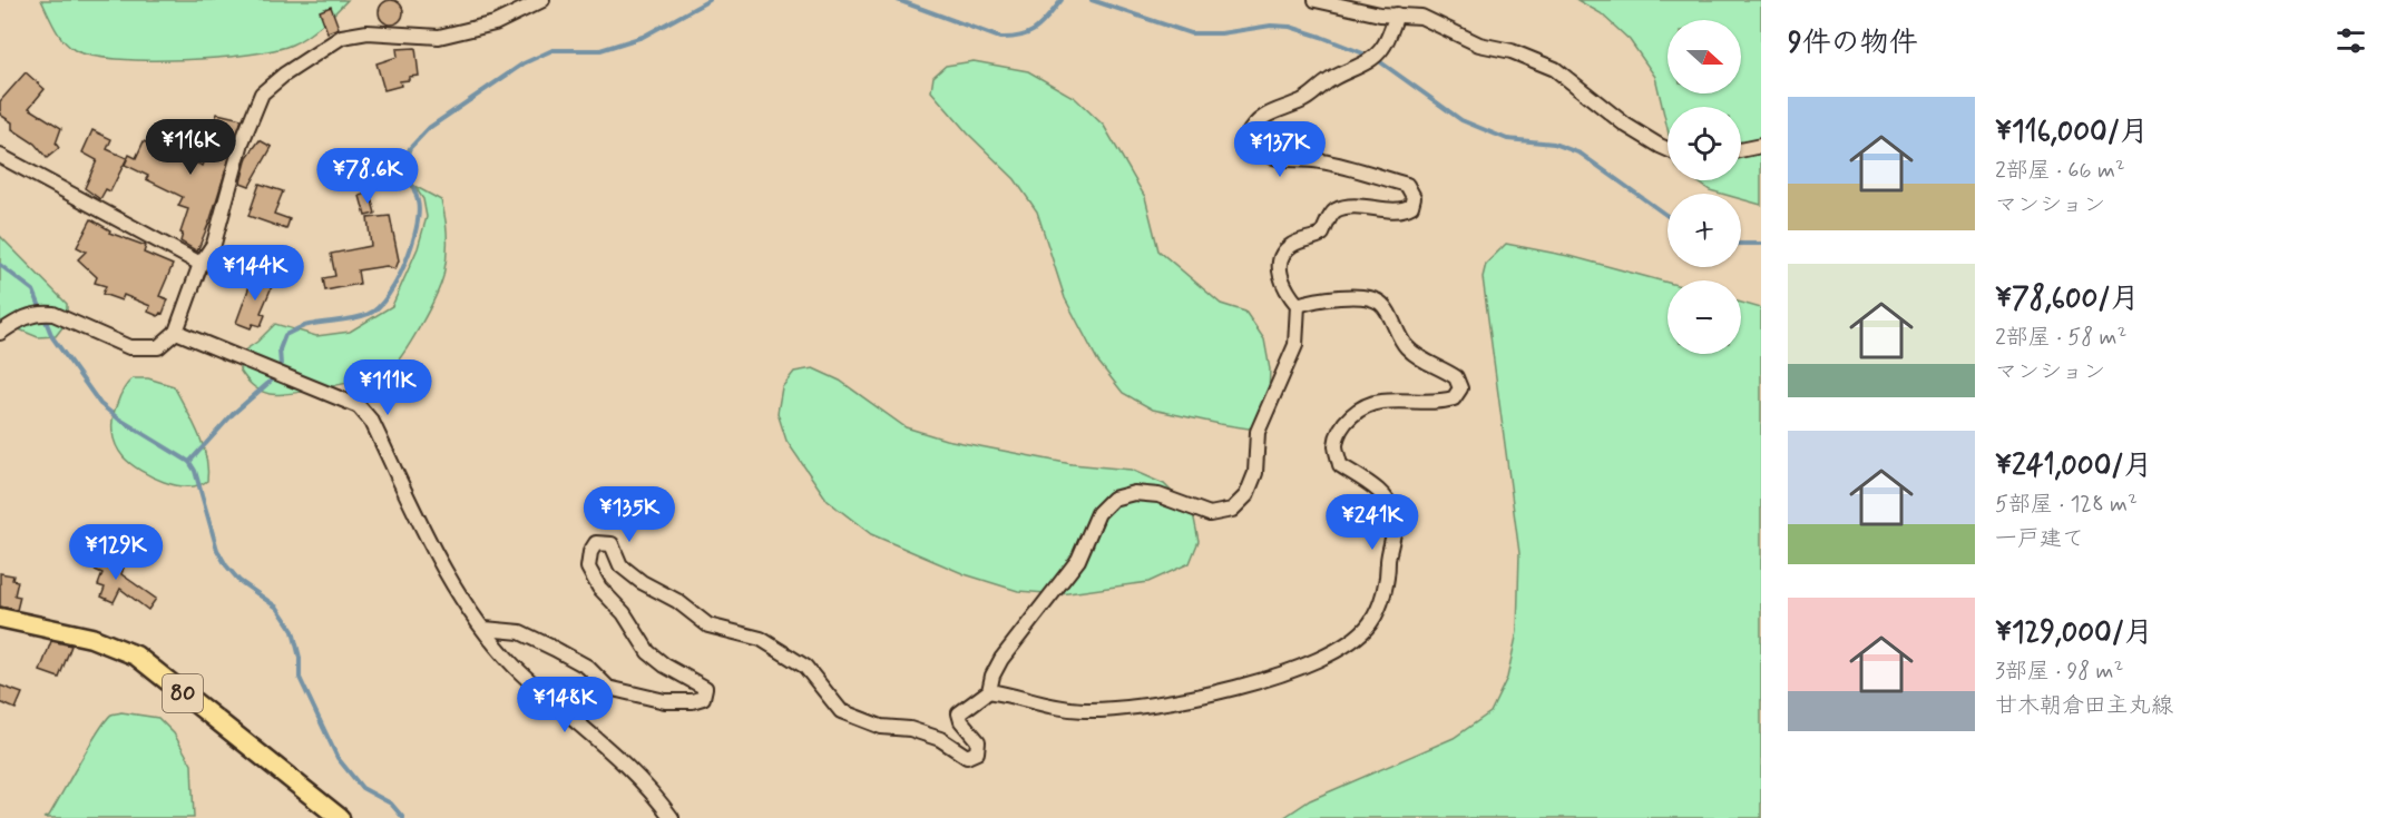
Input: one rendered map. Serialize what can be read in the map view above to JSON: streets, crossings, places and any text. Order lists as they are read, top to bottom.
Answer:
{
  "streets": {
    "main road": ["80"]
  },
  "north": "right",
  "page": {
    "heading": "9件の物件",
    "map_buttons": ["+", "−"],
    "list": [
      {
        "name": "¥116,000/月",
        "note": "2部屋 · 66 m² · マンション"
      },
      {
        "name": "¥78,600/月",
        "note": "2部屋 · 58 m² · マンション"
      },
      {
        "name": "¥241,000/月",
        "note": "5部屋 · 128 m² · 一戸建て"
      },
      {
        "name": "¥129,000/月",
        "note": "3部屋 · 98 m² · 甘木朝倉田主丸線"
      }
    ],
    "price": [
      "¥116K",
      "¥137K",
      "¥78.6K",
      "¥144K",
      "¥111K",
      "¥135K",
      "¥241K",
      "¥129K",
      "¥148K"
    ]
  }
}
